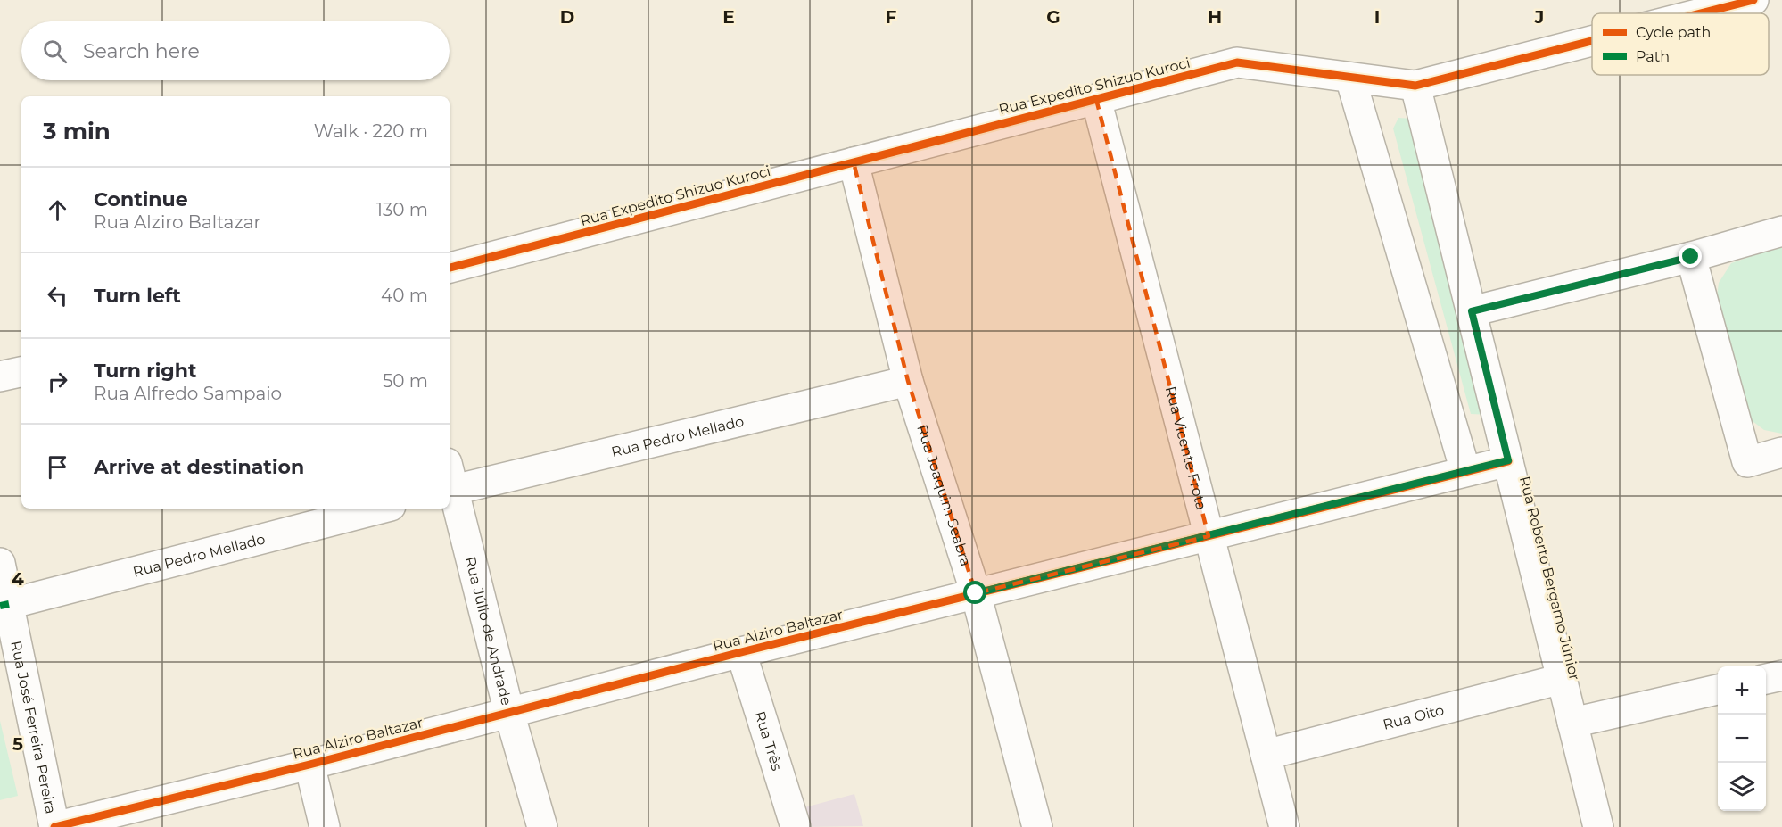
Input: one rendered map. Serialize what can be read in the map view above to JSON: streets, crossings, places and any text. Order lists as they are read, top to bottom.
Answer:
{
  "streets": {
    "street": [
      "Rua Expedito Shizuo Kuroci",
      "Rua Pedro Mellado",
      "Rua Vicente Frota",
      "Rua Joaquim Seabra",
      "Rua Roberto Bergamo Júnior",
      "Rua Júlio de Andrade",
      "Rua Alziro Baltazar",
      "Rua Oito",
      "Rua José Ferreira Pereira",
      "Rua Três"
    ]
  },
  "crossings": [
    ["Rua Expedito Shizuo Kuroci", "Rua Vicente Frota"],
    ["Rua Expedito Shizuo Kuroci", "Rua Joaquim Seabra"],
    ["Rua Expedito Shizuo Kuroci", "Rua Roberto Bergamo Júnior"],
    ["Rua Pedro Mellado", "Rua Joaquim Seabra"],
    ["Rua Pedro Mellado", "Rua Júlio de Andrade"],
    ["Rua Pedro Mellado", "Rua José Ferreira Pereira"],
    ["Rua Vicente Frota", "Rua Alziro Baltazar"],
    ["Rua Vicente Frota", "Rua Oito"],
    ["Rua Joaquim Seabra", "Rua Alziro Baltazar"],
    ["Rua Roberto Bergamo Júnior", "Rua Alziro Baltazar"],
    ["Rua Roberto Bergamo Júnior", "Rua Oito"],
    ["Rua Júlio de Andrade", "Rua Alziro Baltazar"],
    ["Rua Alziro Baltazar", "Rua José Ferreira Pereira"],
    ["Rua Alziro Baltazar", "Rua Três"]
  ],
  "legend": ["Cycle path", "Path"],
  "page": {
    "search": "Search here",
    "heading": ["3 min", "Walk · 220 m"],
    "list": [
      ["Continue", "Rua Alziro Baltazar", "130 m"],
      ["Turn left", "40 m"],
      ["Turn right", "Rua Alfredo Sampaio", "50 m"],
      "Arrive at destination"
    ],
    "map_buttons": ["+", "−"]
  },
  "grid": {
    "columns": [
      "D",
      "E",
      "F",
      "G",
      "H",
      "I",
      "J"
    ],
    "rows": ["4", "5"]
  }
}
